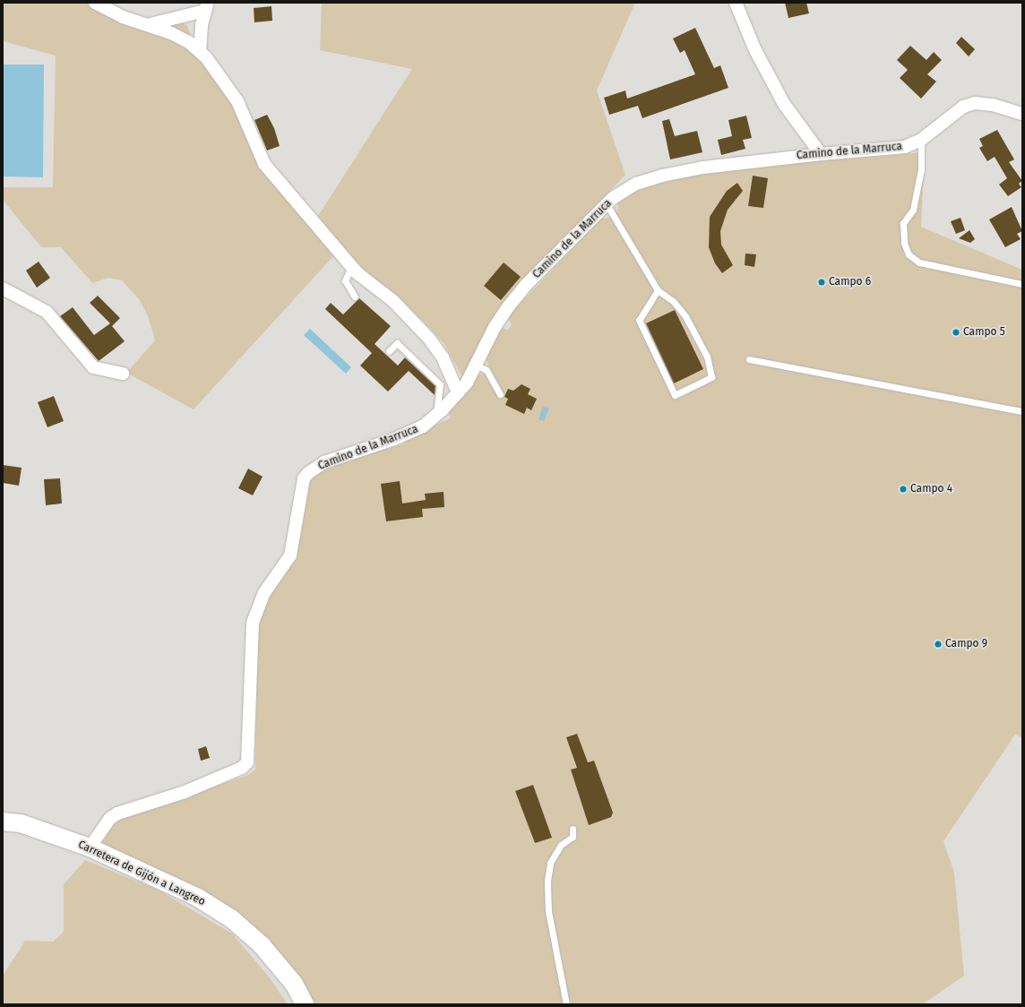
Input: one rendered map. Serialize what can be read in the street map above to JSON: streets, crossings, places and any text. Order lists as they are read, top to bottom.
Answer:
{
  "streets": {
    "street": ["Camino de la Marruca", "Carretera de Gijón a Langreo"]
  },
  "crossings": [
    ["Camino de la Marruca", "Carretera de Gijón a Langreo"]
  ],
  "places": [
    "Campo 6",
    "Campo 5",
    "Campo 4",
    "Campo 9"
  ]
}
